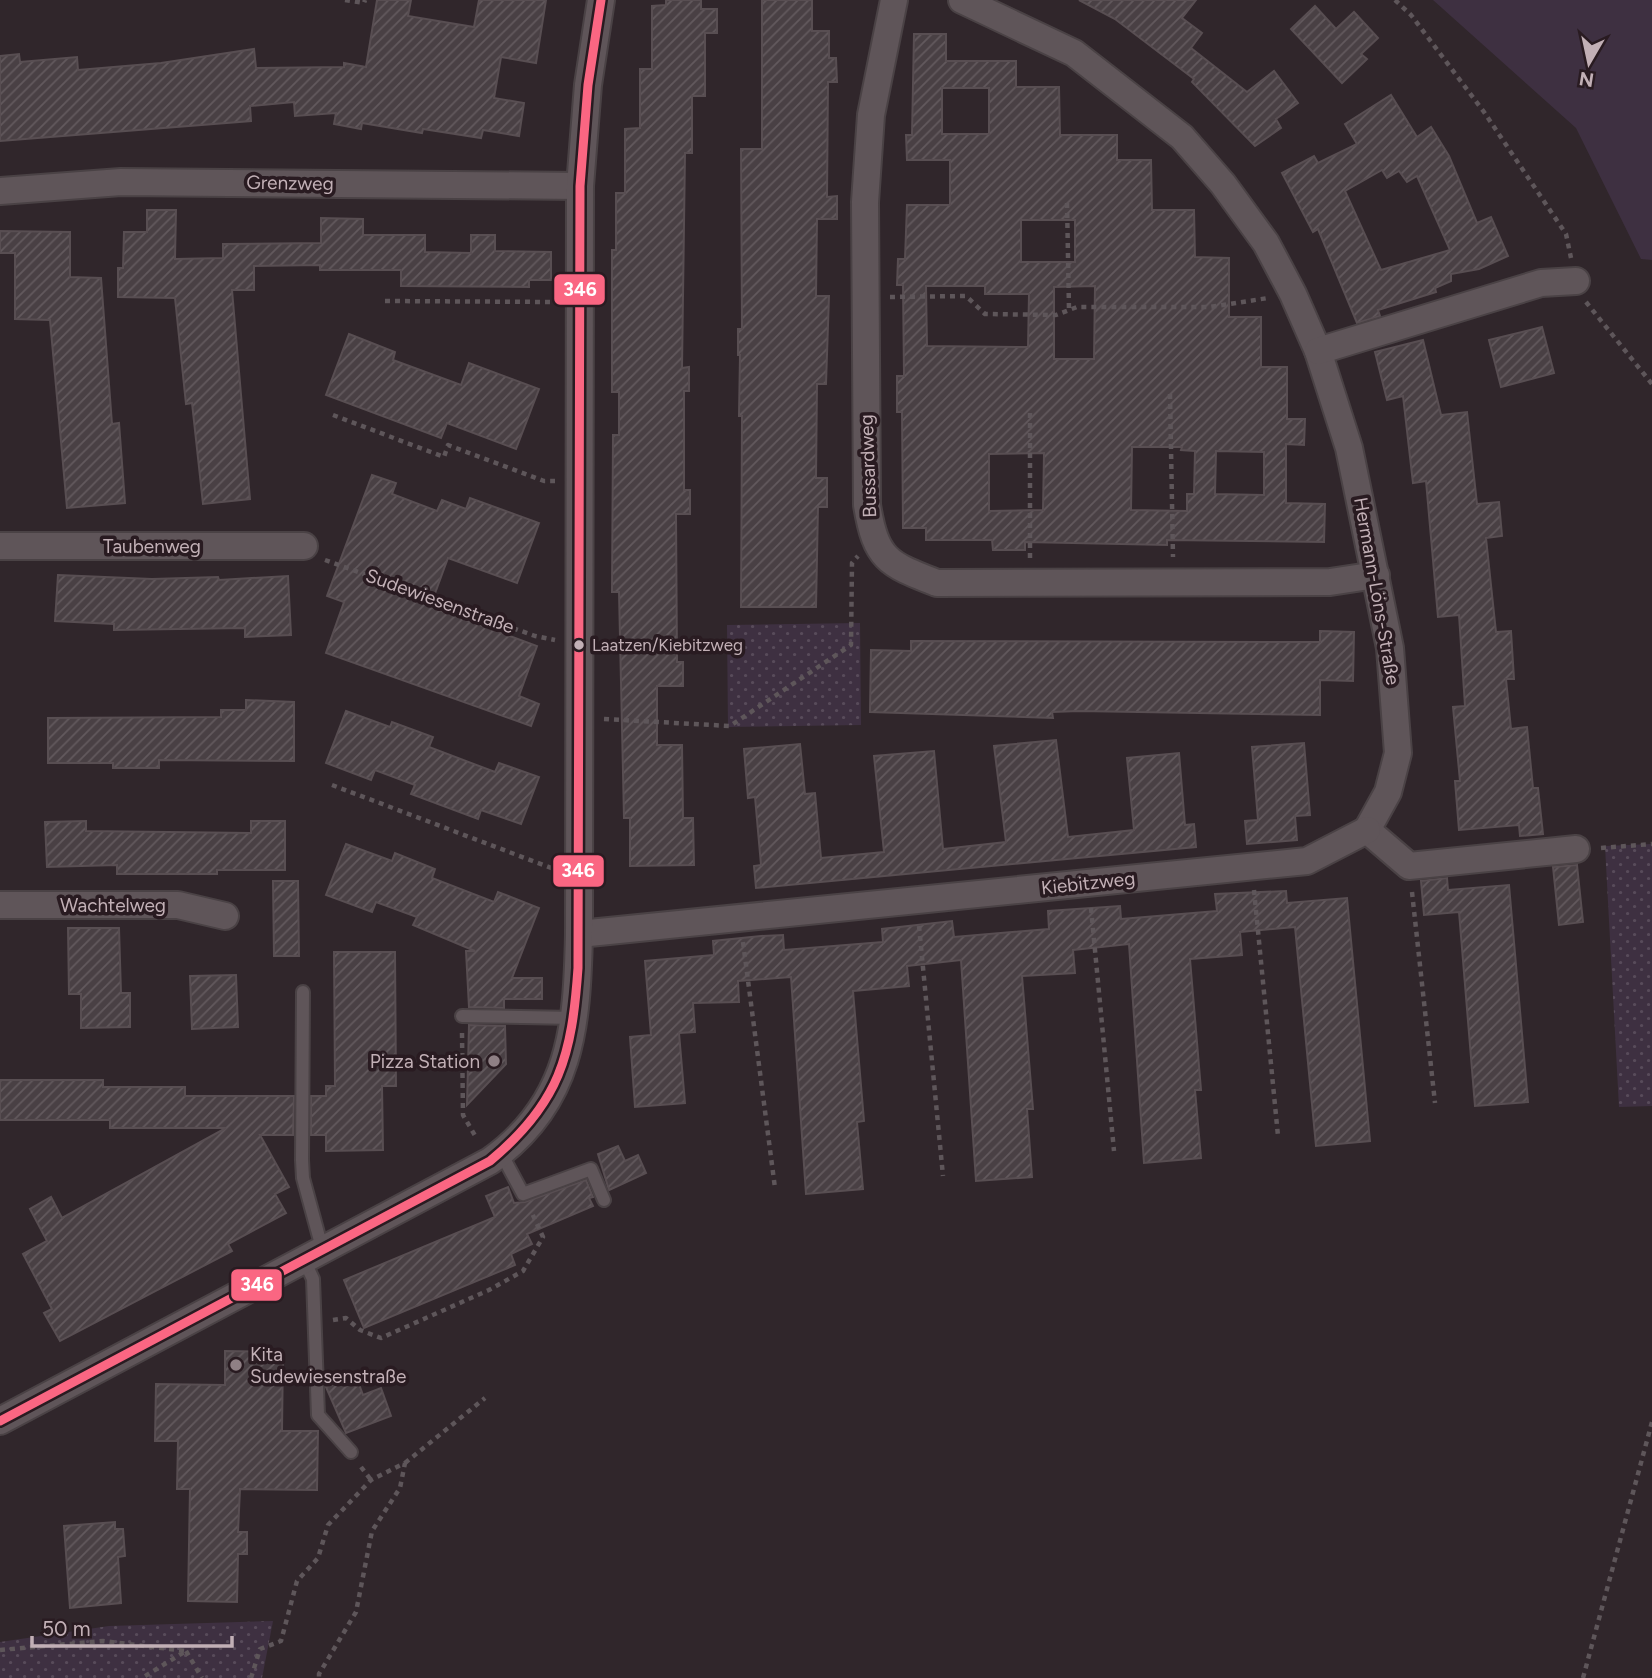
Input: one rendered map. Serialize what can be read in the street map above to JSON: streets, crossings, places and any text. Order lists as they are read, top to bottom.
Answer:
{
  "streets": {
    "street": [
      "Grenzweg",
      "Bussardweg",
      "Taubenweg",
      "Hermann-Löns-Straße",
      "Kiebitzweg",
      "Wachtelweg"
    ],
    "path": ["Sudewiesenstraße"]
  },
  "crossings": [
    ["Bussardweg", "Hermann-Löns-Straße"],
    ["Taubenweg", "Sudewiesenstraße"],
    ["Hermann-Löns-Straße", "Kiebitzweg"]
  ],
  "places": ["Laatzen/Kiebitzweg", "Pizza Station", "Kita Sudewiesenstraße"],
  "lines": ["transit line 346"],
  "scale_bar": "50 m",
  "north": "bottom"
}
